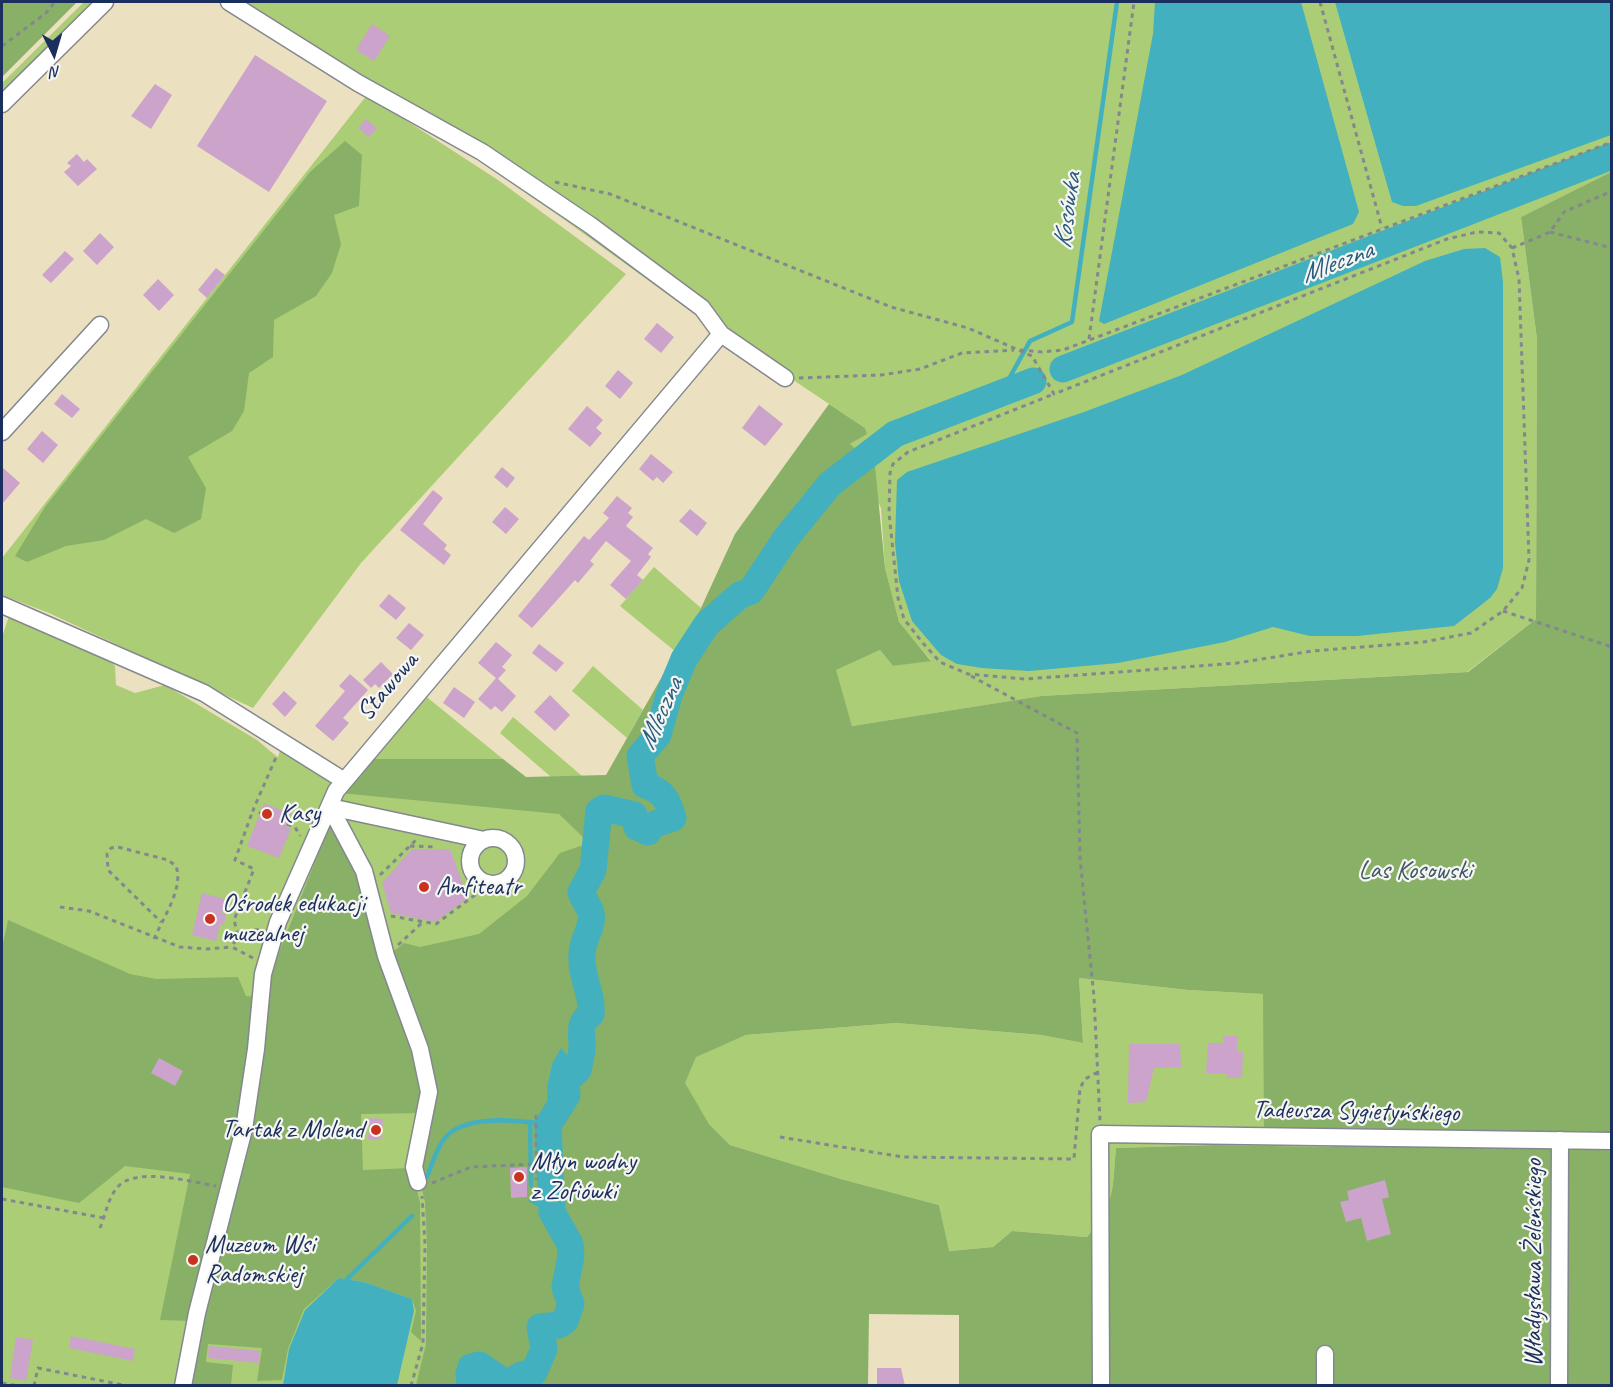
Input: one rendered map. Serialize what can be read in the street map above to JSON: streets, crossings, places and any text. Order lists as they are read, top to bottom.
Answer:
{
  "streets": {
    "street": ["Stawowa", "Tadeusza Sygietyńskiego", "Władysława Żeleńskiego"]
  },
  "crossings": [
    ["Tadeusza Sygietyńskiego", "Władysława Żeleńskiego"]
  ],
  "water": ["Kosówka", "Mleczna"],
  "parks": ["Las Kosowski"],
  "places": [
    "Kasy",
    "Amfiteatr",
    "Ośrodek edukacji muzealnej",
    "Tartak z Molend",
    "Młyn wodny z Zofiówki",
    "Muzeum Wsi Radomskiej"
  ],
  "north": "bottom"
}
